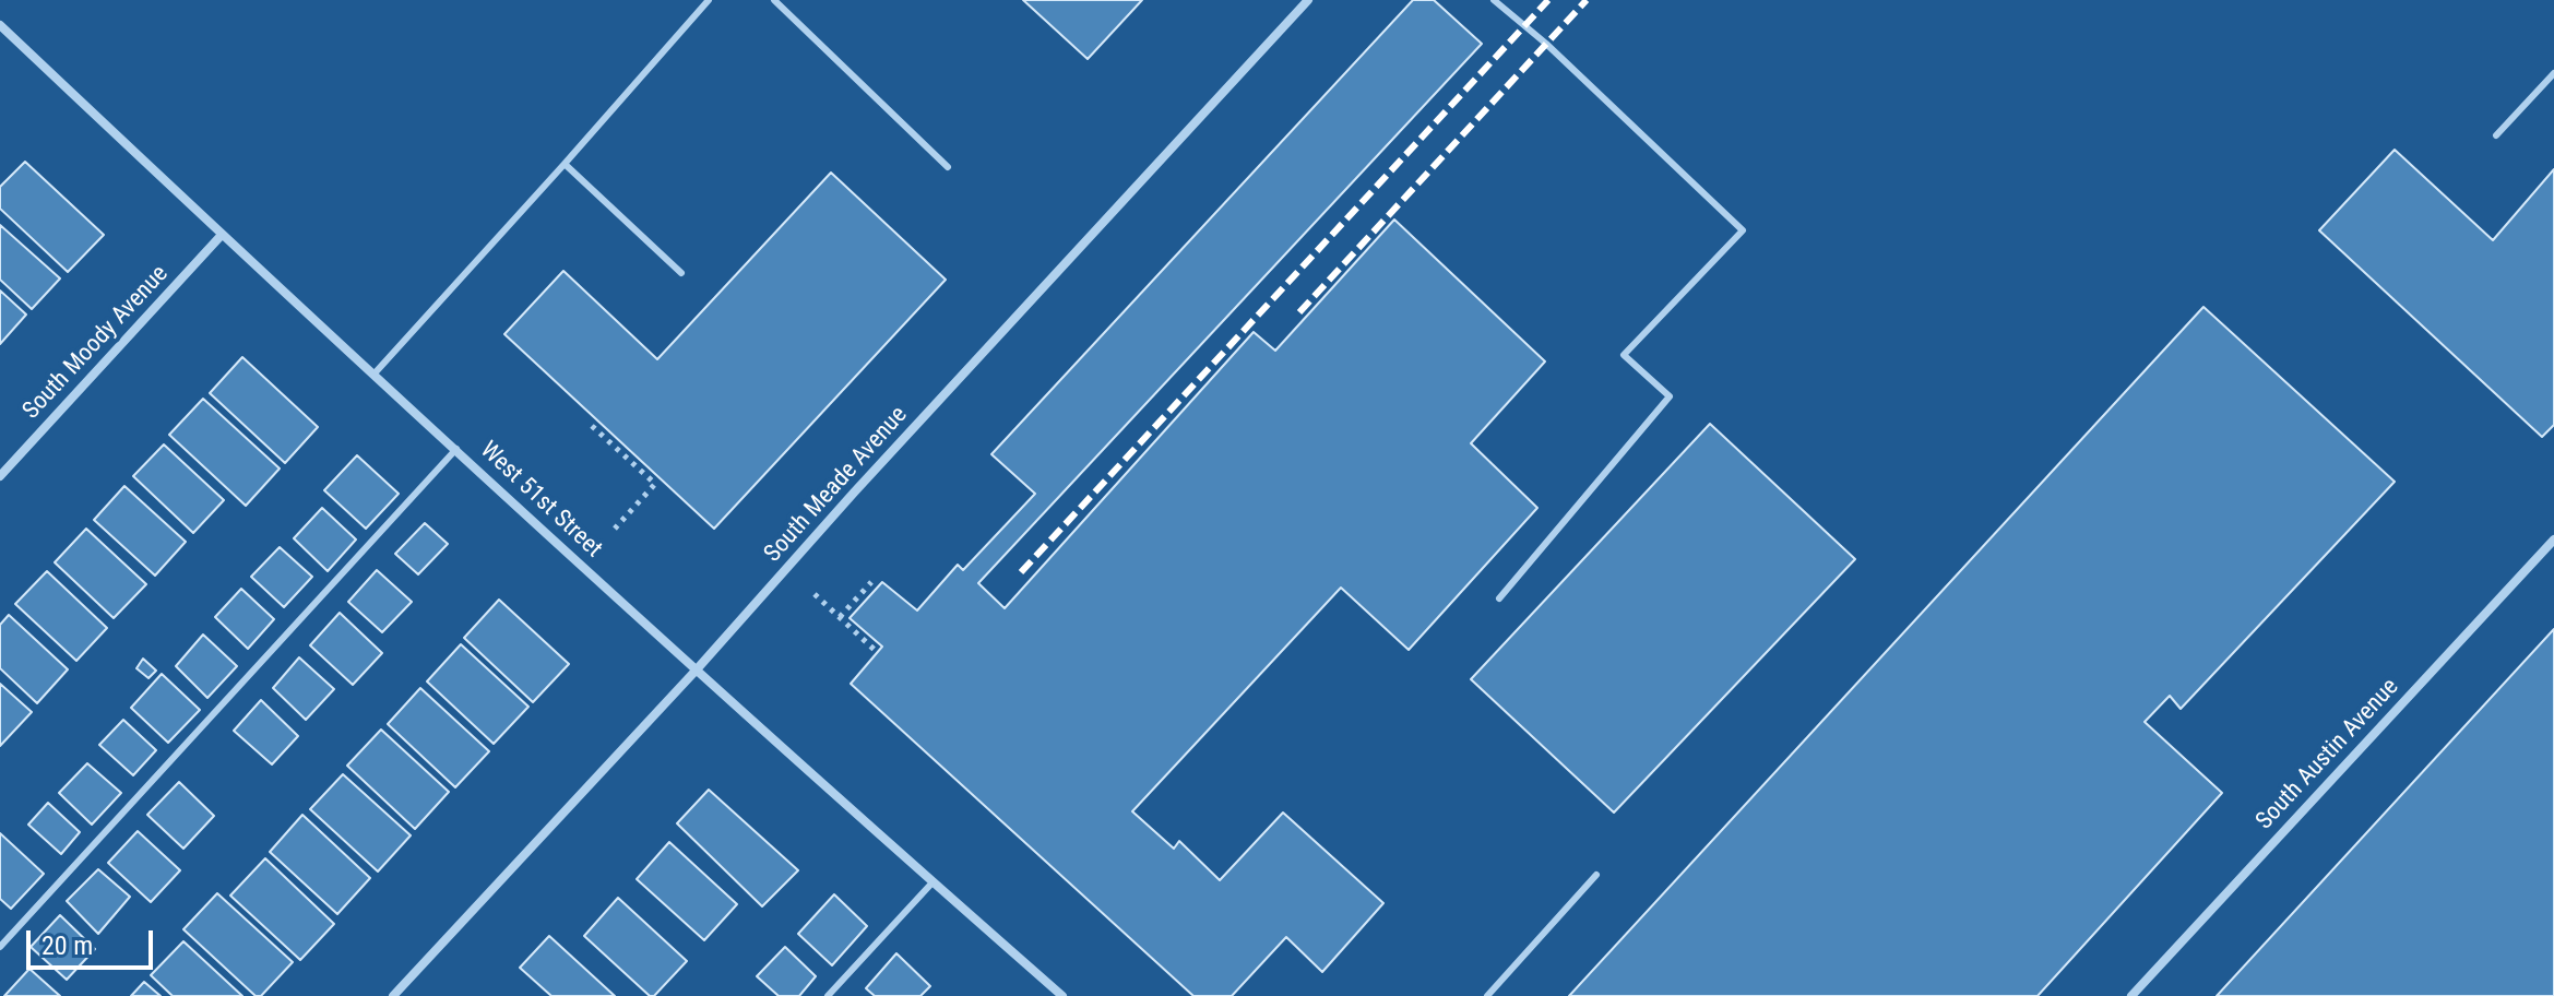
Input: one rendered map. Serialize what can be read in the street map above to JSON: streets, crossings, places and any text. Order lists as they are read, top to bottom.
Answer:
{
  "streets": {
    "street": [
      "South Moody Avenue",
      "South Meade Avenue",
      "West 51st Street",
      "South Austin Avenue"
    ]
  },
  "crossings": [
    ["South Moody Avenue", "West 51st Street"],
    ["South Meade Avenue", "West 51st Street"]
  ],
  "scale_bar": "20 m"
}
